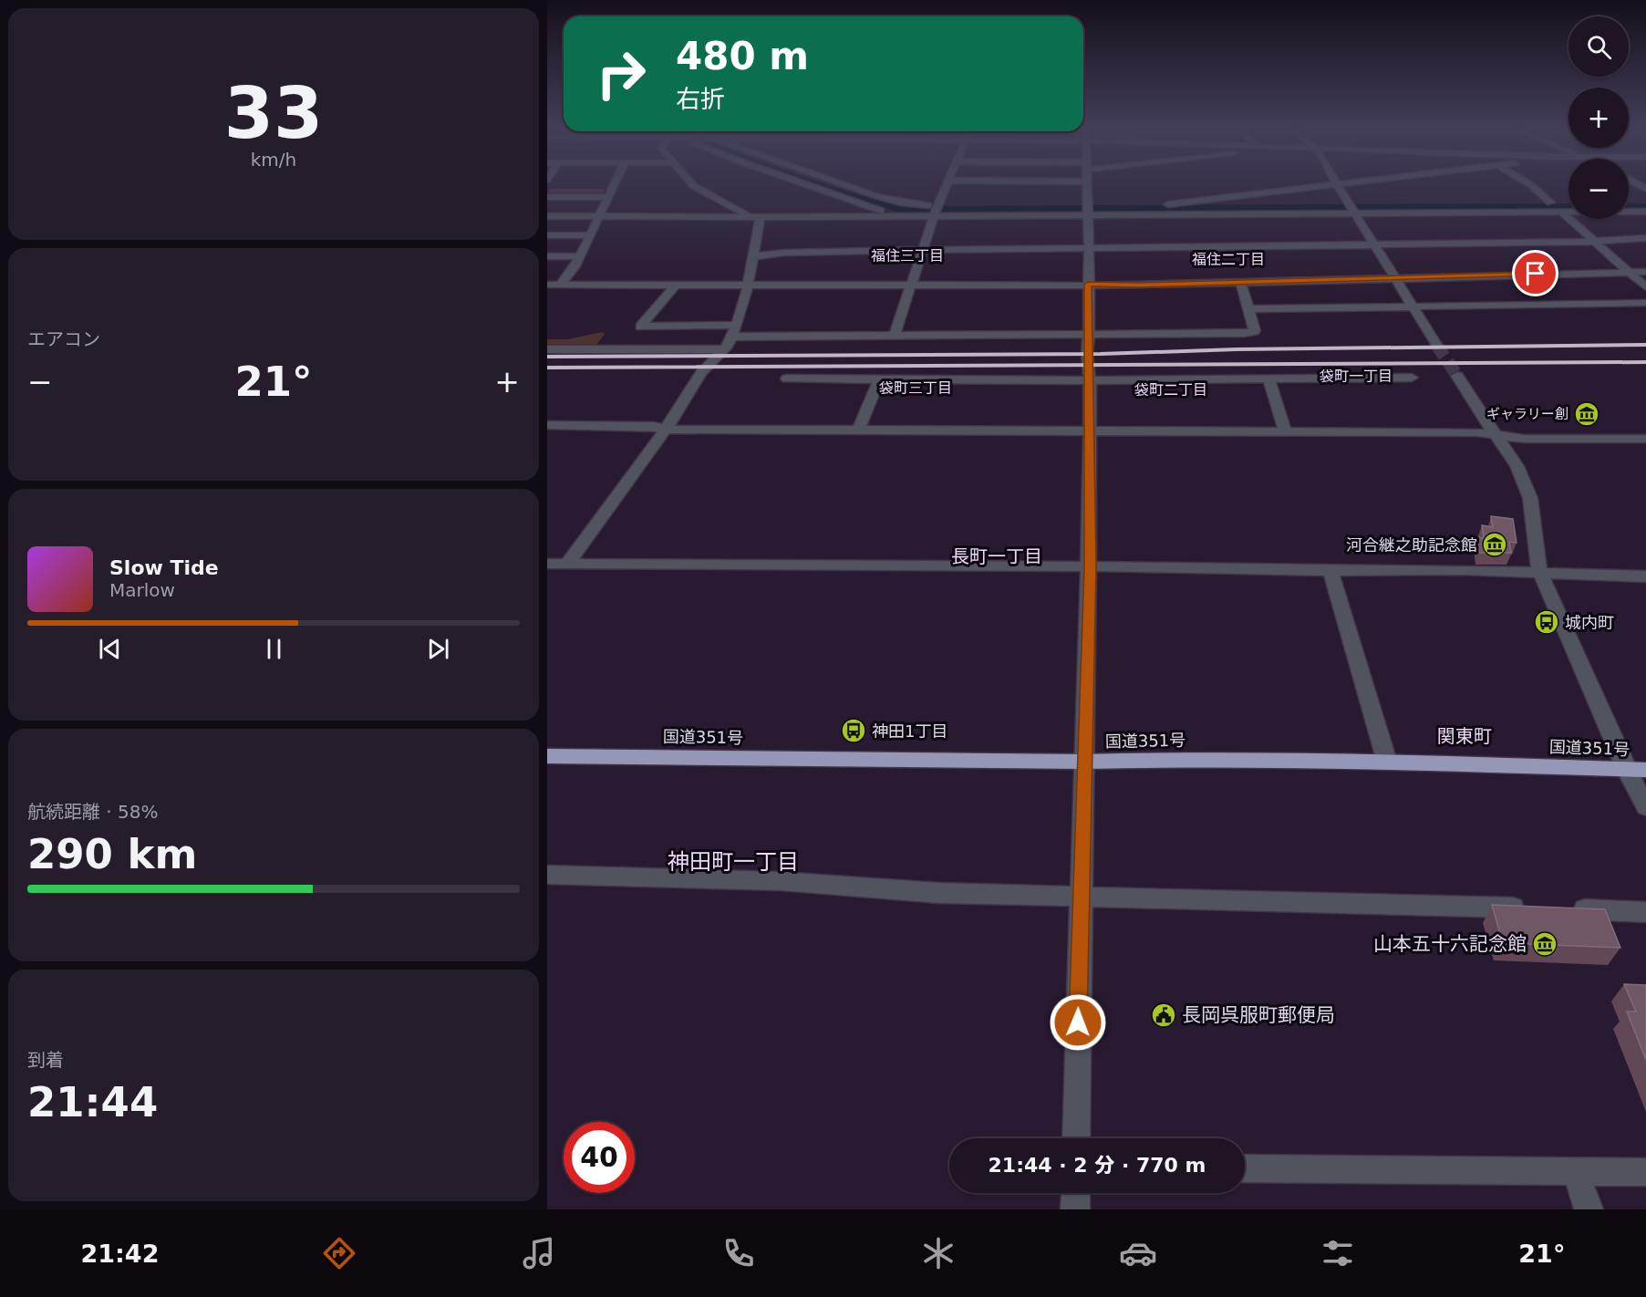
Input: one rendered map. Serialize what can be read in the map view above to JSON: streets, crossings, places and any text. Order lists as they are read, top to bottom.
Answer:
{
  "streets": {
    "highway": ["国道351号"]
  },
  "districts": [
    "福住三丁目",
    "福住二丁目",
    "袋町一丁目",
    "袋町三丁目",
    "袋町二丁目",
    "長町一丁目",
    "関東町",
    "神田町一丁目"
  ],
  "places": {
    "museum": ["ギャラリー創", "河合継之助記念館", "山本五十六記念館"],
    "bus stop": ["城内町", "神田1丁目"],
    "public building": ["長岡呉服町郵便局"]
  },
  "page": {
    "tile": [
      ["33", "km/h"],
      "エアコン",
      ["航続距離 · 58%", "290 km"],
      ["到着", "21:44"]
    ],
    "map_buttons": ["+", "−"],
    "turn": ["480 m", "右折"],
    "heat": ["−", "21°", "+"],
    "song": ["Slow Tide", "Marlow"],
    "limit": "40",
    "trip": "21:44 · 2 分 · 770 m",
    "tabs": ["21:42", "21°"]
  }
}
